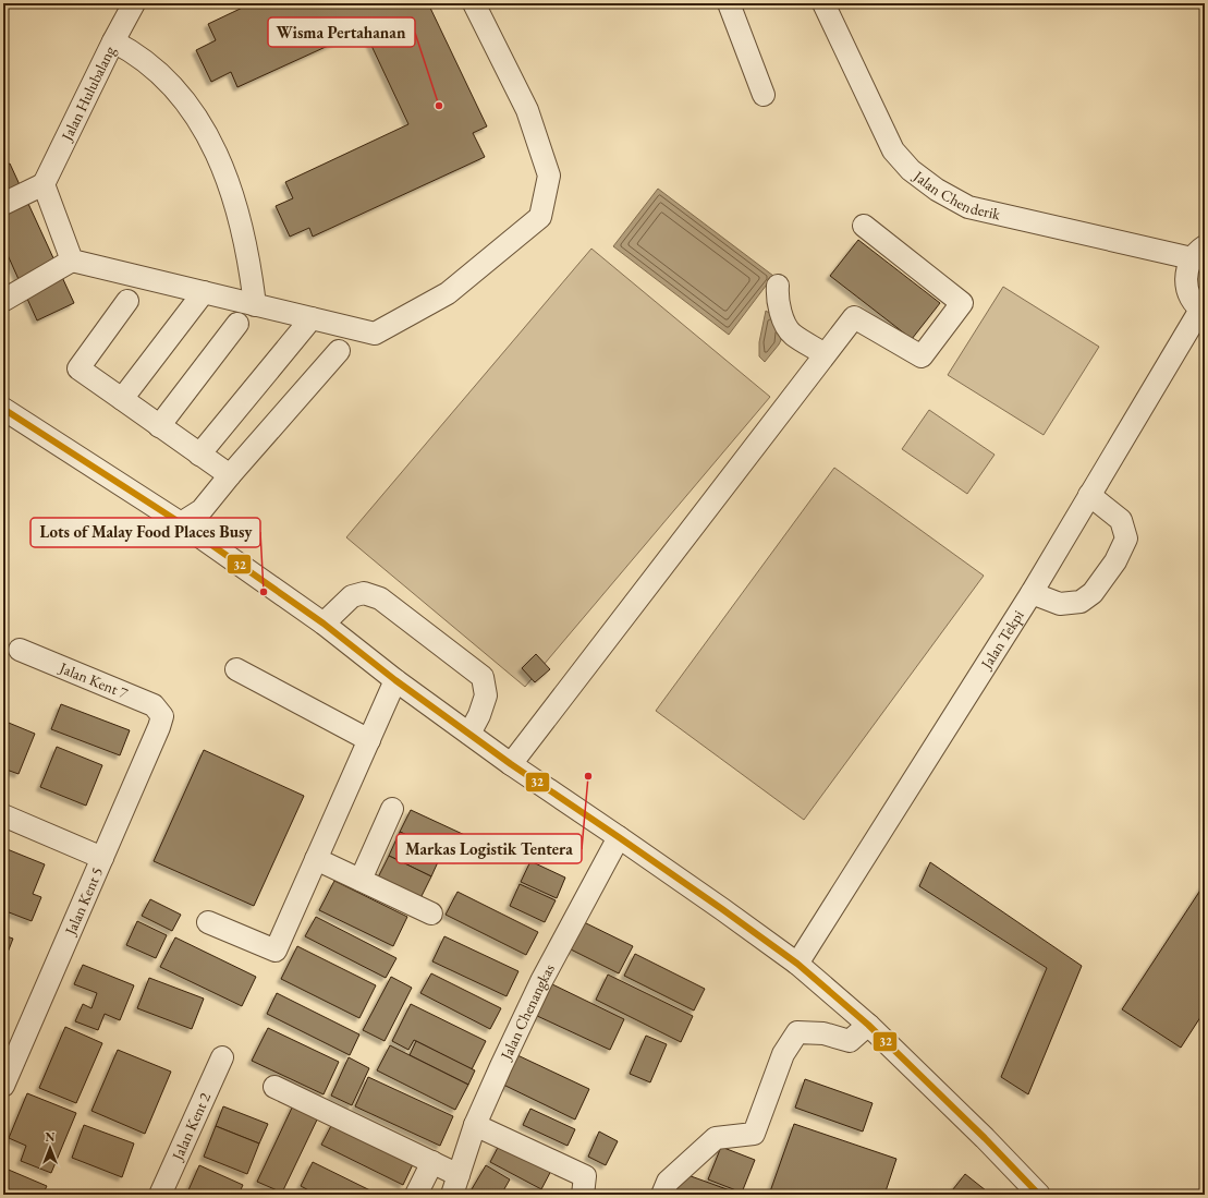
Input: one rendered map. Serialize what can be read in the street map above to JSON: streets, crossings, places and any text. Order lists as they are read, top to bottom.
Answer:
{
  "streets": {
    "street": [
      "Jalan Hulubalang",
      "Jalan Chenderik",
      "Jalan Tekpi",
      "Jalan Kent 7",
      "Jalan Kent 5",
      "Jalan Chenangkas",
      "Jalan Kent 2"
    ]
  },
  "crossings": [
    ["Jalan Kent 7", "Jalan Kent 5"]
  ],
  "places": ["Wisma Pertahanan", "Lots of Malay Food Places Busy", "Markas Logistik Tentera"],
  "lines": ["transit line 32"],
  "north": "top"
}
